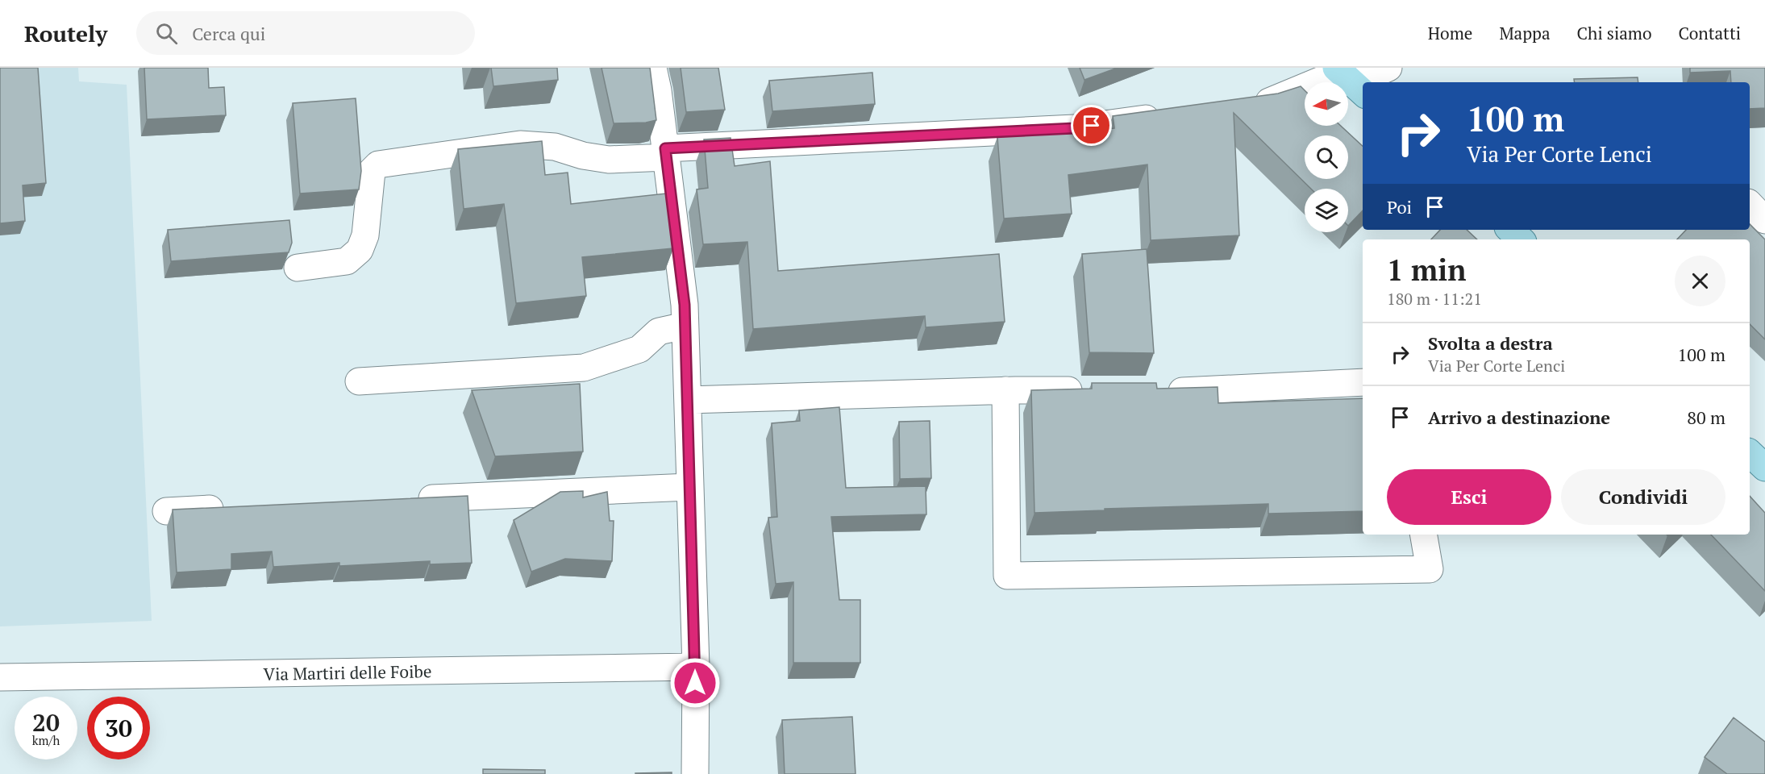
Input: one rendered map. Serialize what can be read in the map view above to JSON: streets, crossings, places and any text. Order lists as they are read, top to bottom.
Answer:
{
  "streets": {
    "street": ["Via Martiri delle Foibe"]
  },
  "north": "left",
  "page": {
    "header": "Routely",
    "search": "Cerca qui",
    "nav": [
      "Home",
      "Mappa",
      "Chi siamo",
      "Contatti"
    ],
    "turn": ["100 m", "Via Per Corte Lenci"],
    "then": "Poi",
    "heading": ["1 min", "180 m · 11:21"],
    "list": [
      {
        "name": "Svolta a destra",
        "note": "Via Per Corte Lenci",
        "value": "100 m"
      },
      {
        "name": "Arrivo a destinazione",
        "value": "80 m"
      }
    ],
    "buttons": ["Esci", "Condividi"],
    "speed": "20 km/h",
    "limit": "30"
  }
}
